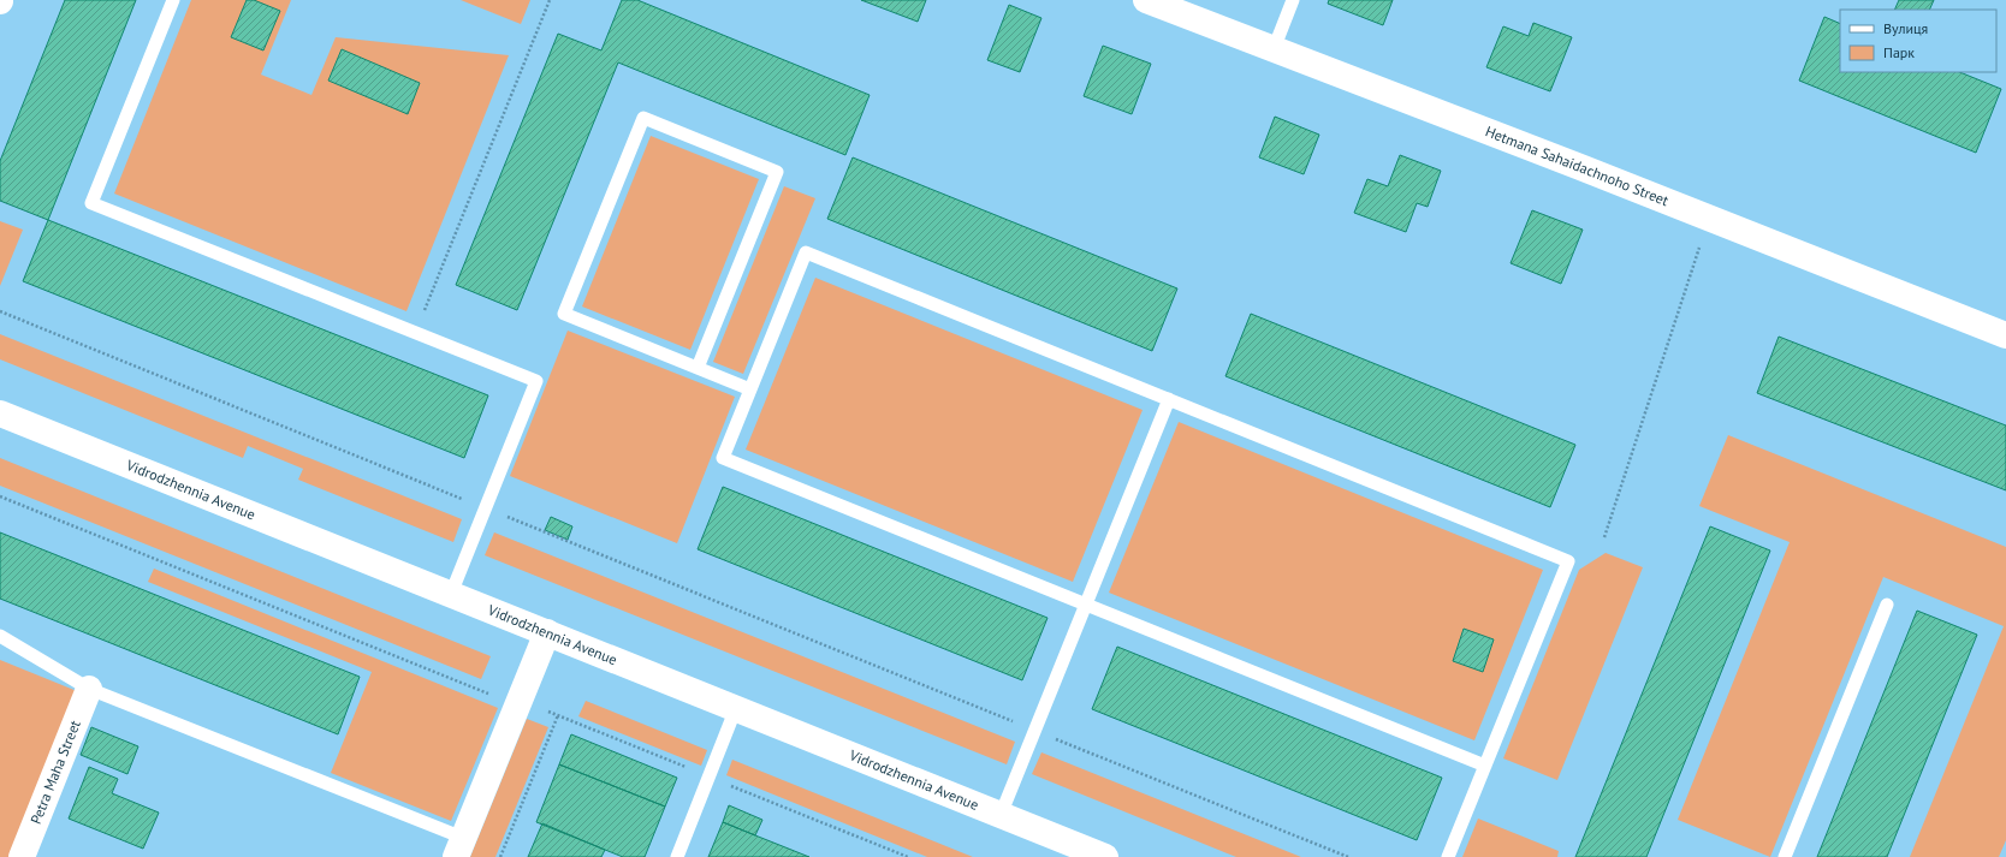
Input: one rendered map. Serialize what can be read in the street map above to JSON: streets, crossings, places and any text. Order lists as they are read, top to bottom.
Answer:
{
  "streets": {
    "street": ["Hetmana Sahaidachnoho Street", "Vidrodzhennia Avenue", "Petra Maha Street"]
  },
  "legend": ["Вулиця", "Парк"]
}
